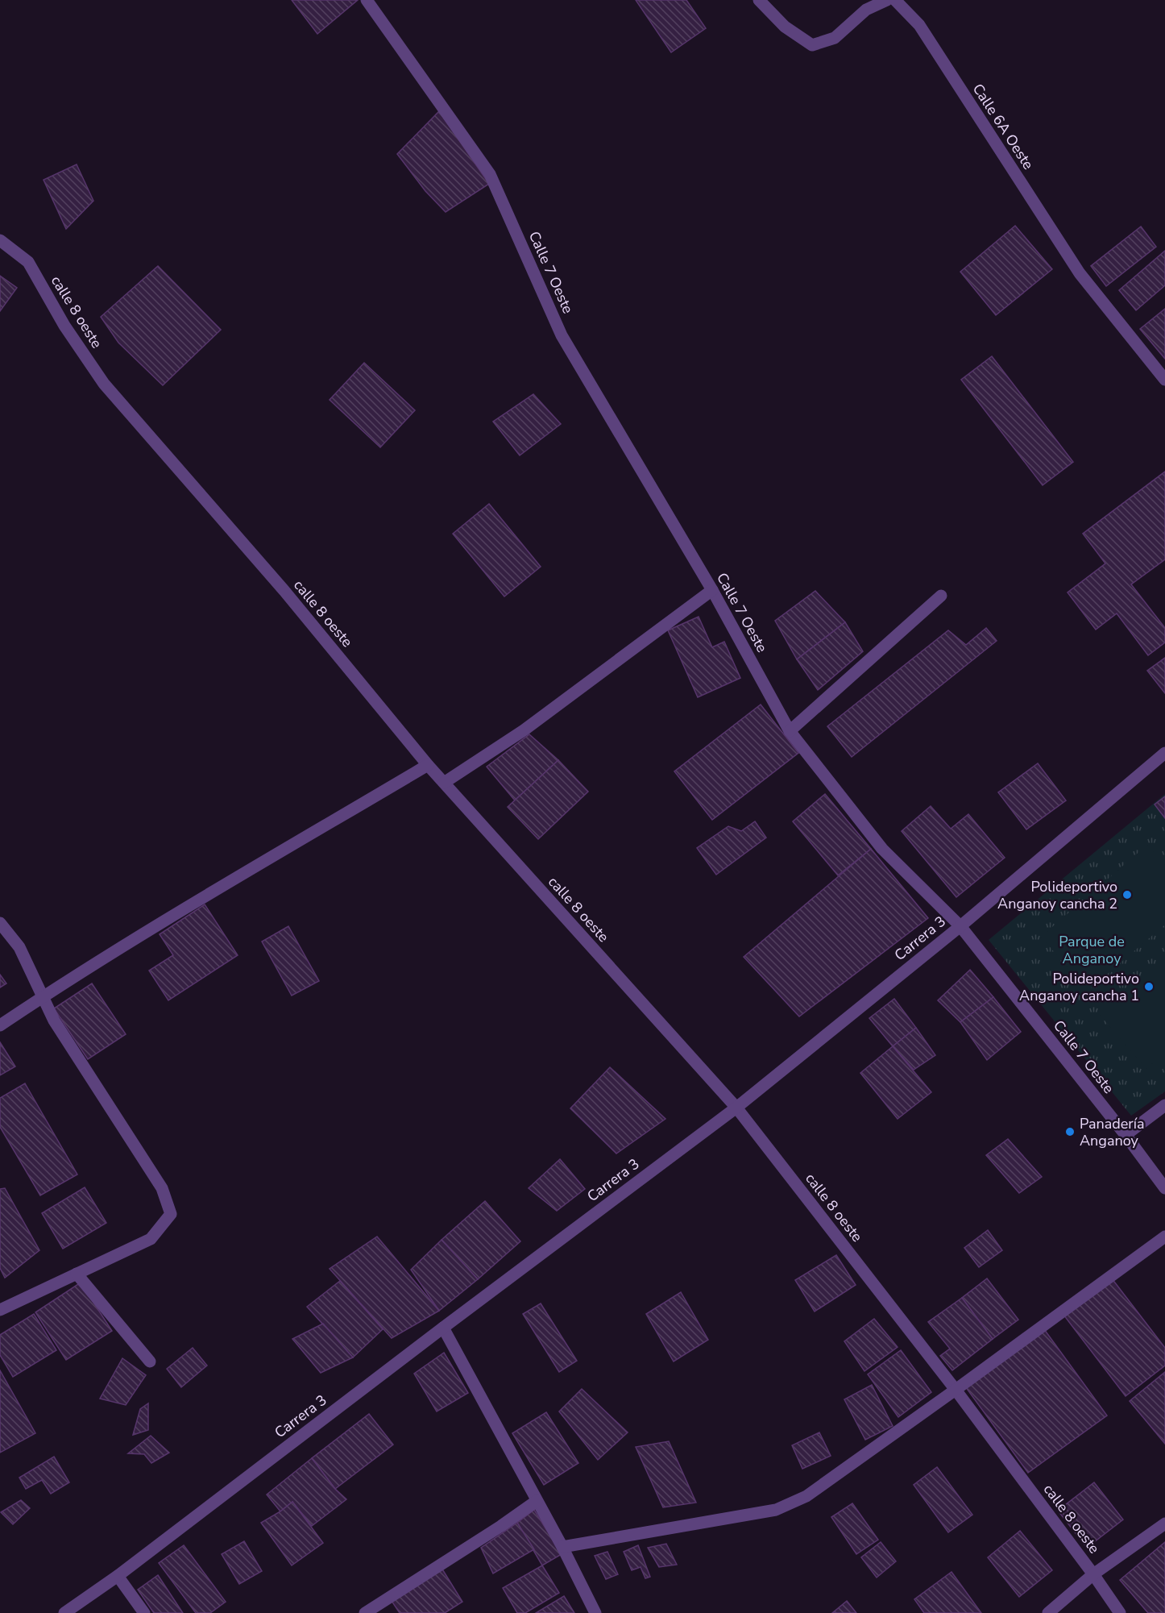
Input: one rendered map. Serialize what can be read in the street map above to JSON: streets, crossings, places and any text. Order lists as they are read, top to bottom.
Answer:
{
  "streets": {
    "street": [
      "Calle 6A Oeste",
      "Calle 7 Oeste",
      "calle 8 oeste",
      "Carrera 3"
    ]
  },
  "crossings": [
    ["Calle 7 Oeste", "Carrera 3"],
    ["calle 8 oeste", "Carrera 3"]
  ],
  "parks": ["Parque de Anganoy"],
  "places": ["Polideportivo Anganoy cancha 2", "Polideportivo Anganoy cancha 1", "Panadería Anganoy"]
}
